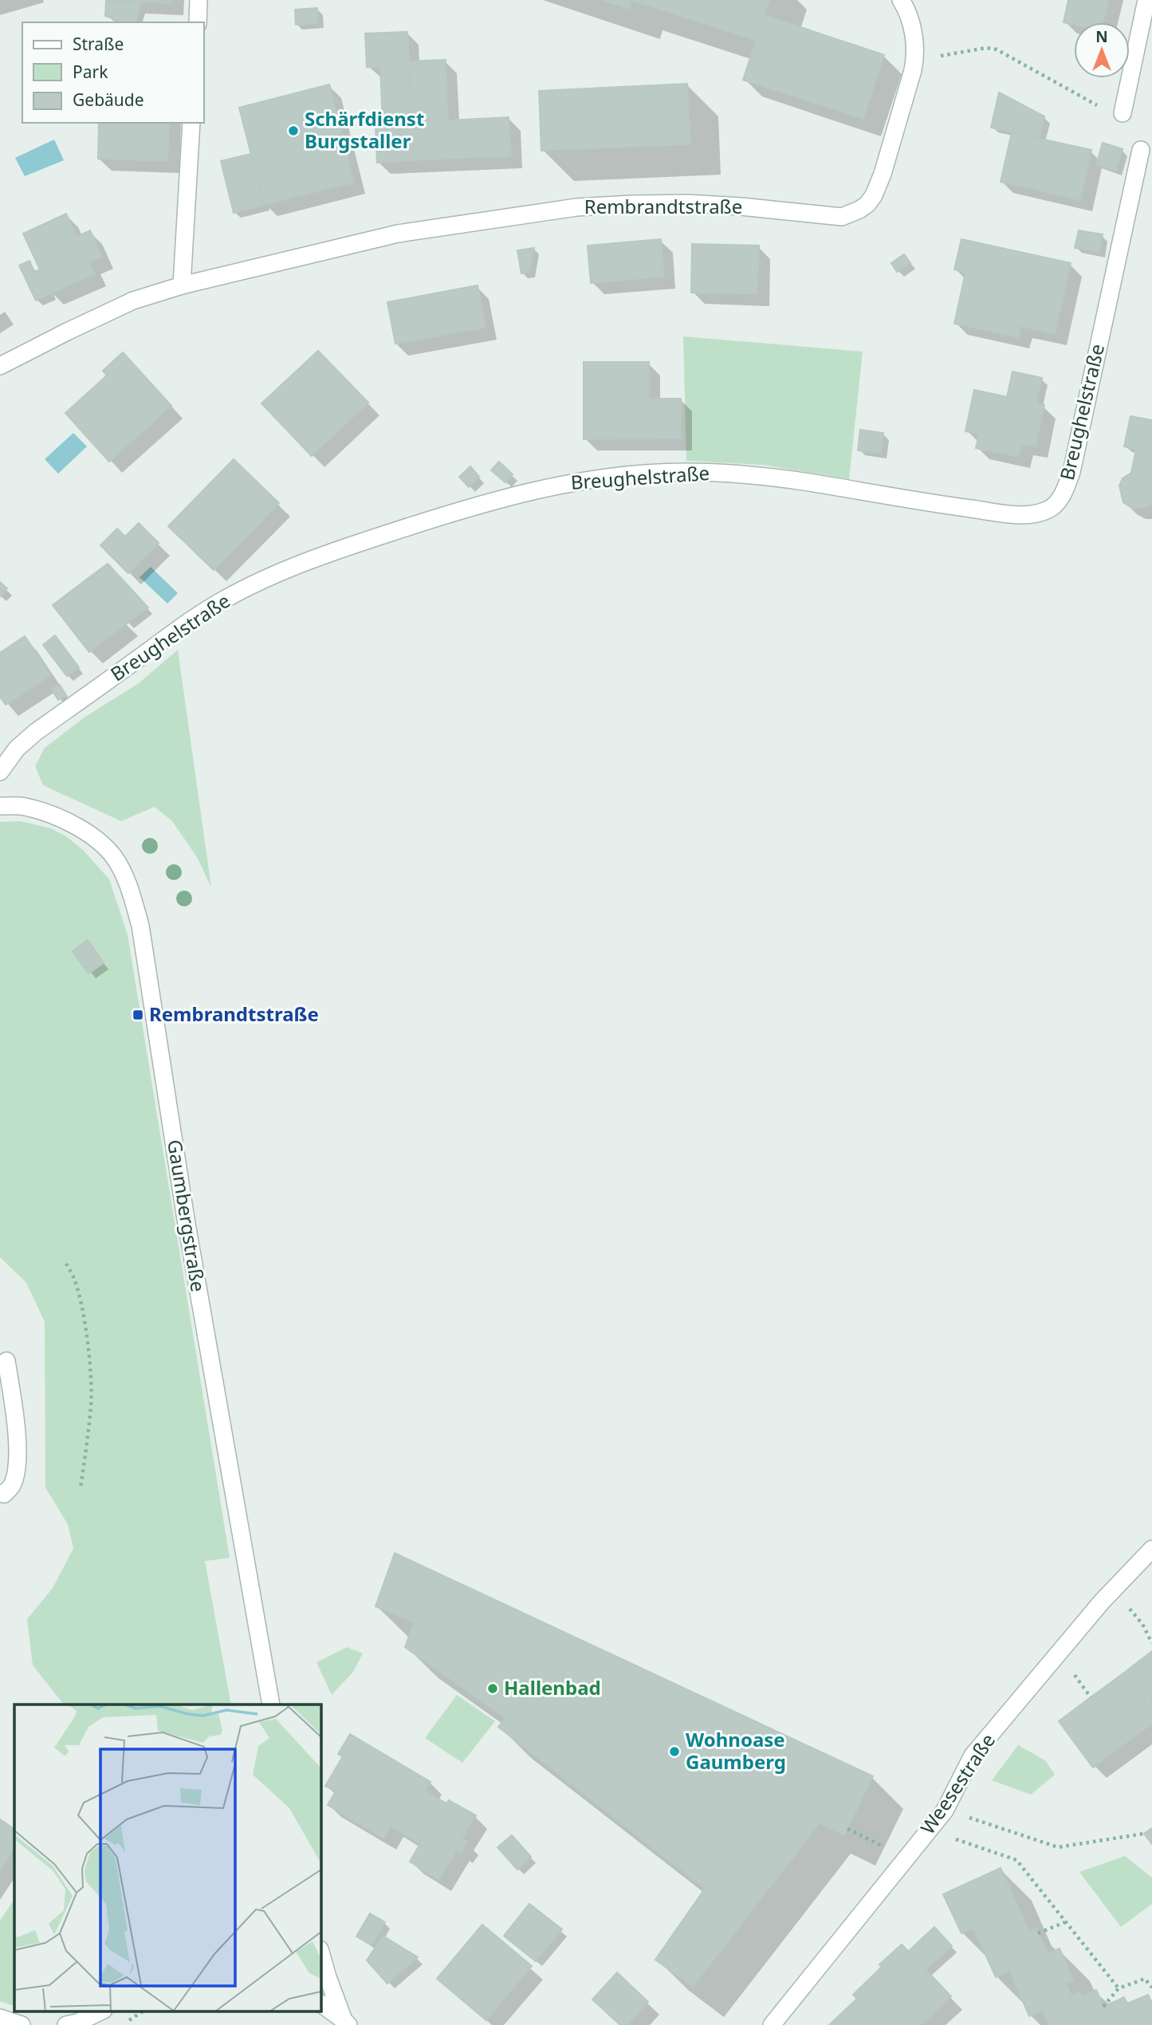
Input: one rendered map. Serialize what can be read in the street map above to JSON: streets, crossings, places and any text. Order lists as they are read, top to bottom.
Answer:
{
  "streets": {
    "street": [
      "Rembrandtstraße",
      "Breughelstraße",
      "Gaumbergstraße",
      "Weesestraße"
    ]
  },
  "places": {
    "other": ["Schärfdienst Burgstaller", "Hallenbad", "Wohnoase Gaumberg"],
    "transit": ["Rembrandtstraße"]
  },
  "legend": ["Straße", "Park", "Gebäude"],
  "north": "top"
}
